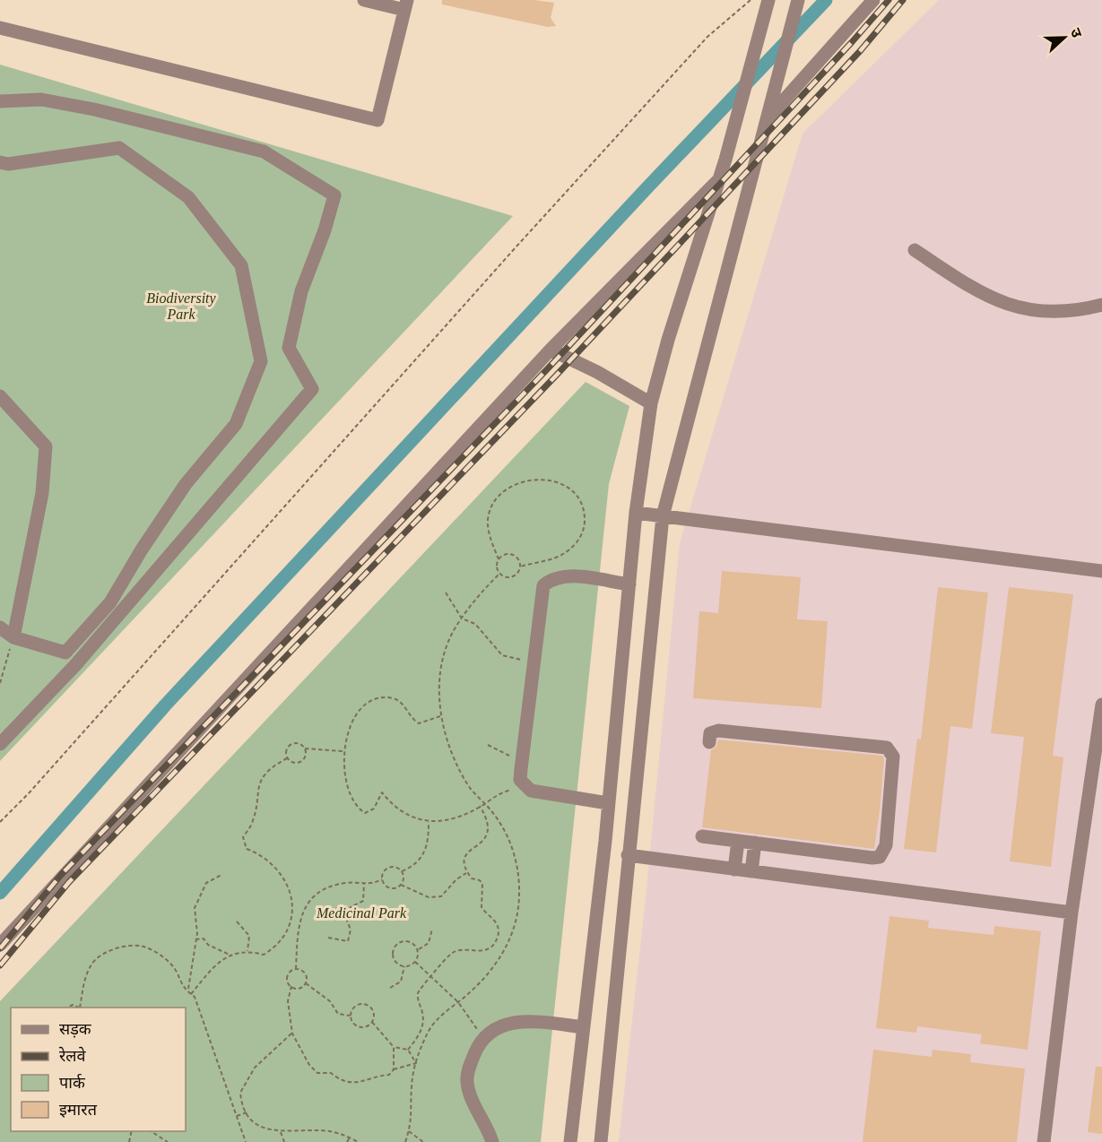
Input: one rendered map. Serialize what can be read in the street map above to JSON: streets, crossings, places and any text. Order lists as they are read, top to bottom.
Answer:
{
  "parks": ["Biodiversity Park", "Medicinal Park"],
  "legend": [
    "सड़क",
    "रेलवे",
    "पार्क",
    "इमारत"
  ],
  "north": "right"
}
